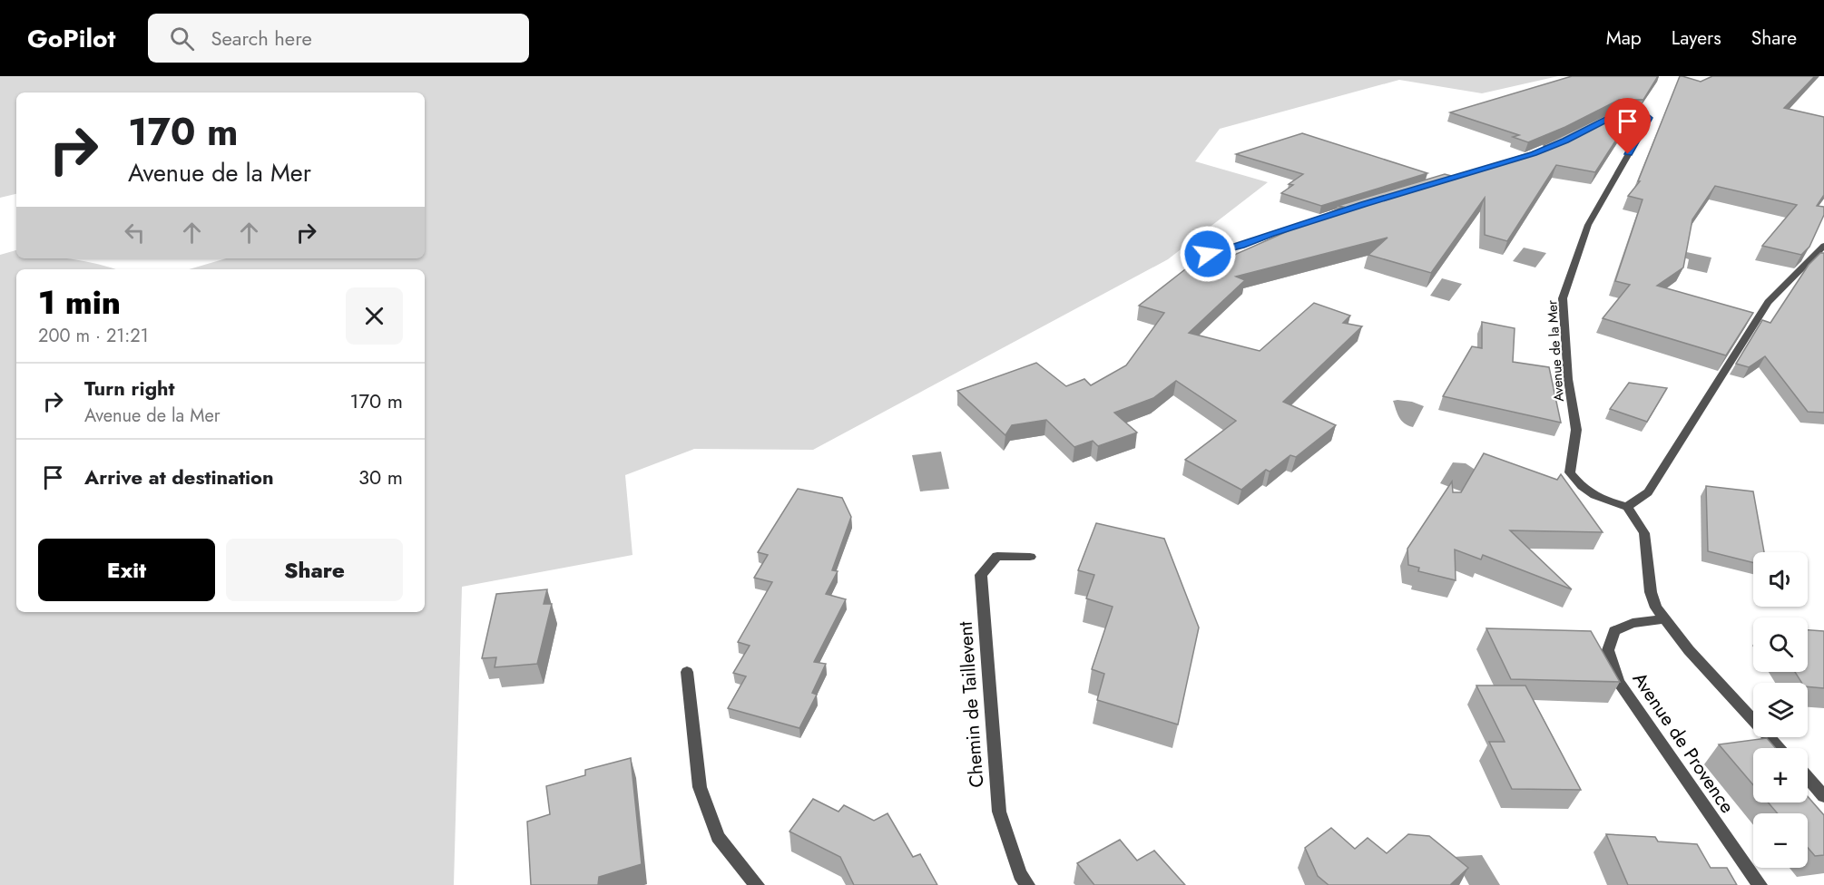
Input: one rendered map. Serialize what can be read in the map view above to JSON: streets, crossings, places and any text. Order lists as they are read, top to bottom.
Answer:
{
  "streets": {
    "street": ["Avenue de la Mer", "Chemin de Taillevent", "Avenue de Provence"]
  },
  "page": {
    "header": "GoPilot",
    "search": "Search here",
    "nav": ["Map", "Layers", "Share"],
    "turn": ["170 m", "Avenue de la Mer"],
    "heading": ["1 min", "200 m · 21:21"],
    "list": [
      {
        "name": "Turn right",
        "note": "Avenue de la Mer",
        "value": "170 m"
      },
      {
        "name": "Arrive at destination",
        "value": "30 m"
      }
    ],
    "buttons": ["Exit", "Share"],
    "map_buttons": ["+", "−"]
  }
}
